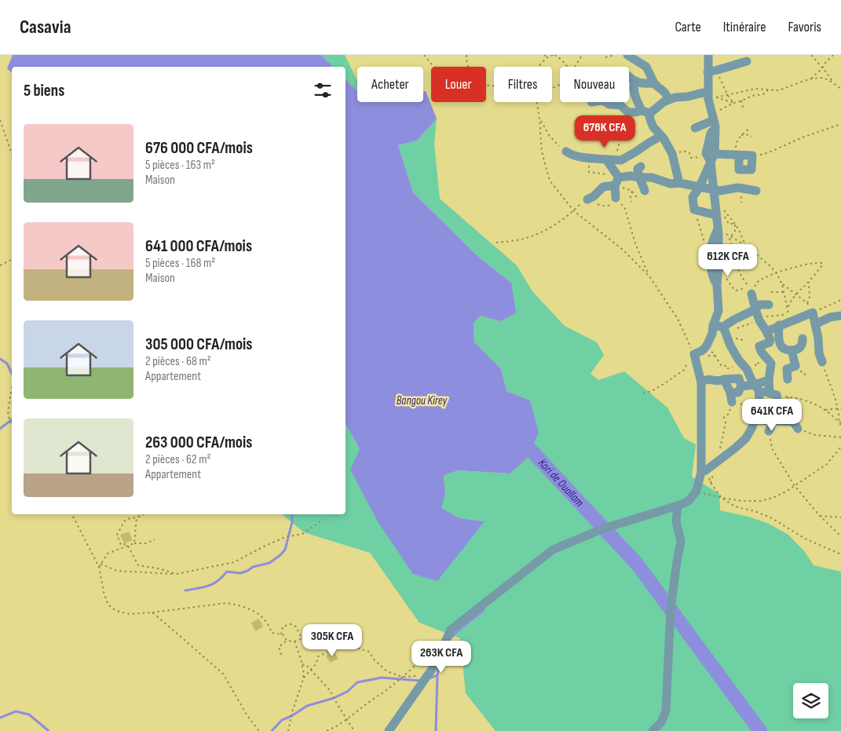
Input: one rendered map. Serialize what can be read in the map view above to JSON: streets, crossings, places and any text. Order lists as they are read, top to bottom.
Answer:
{
  "water": ["Bangou Kirey", "Kori de Ouallam"],
  "page": {
    "header": "Casavia",
    "nav": ["Carte", "Itinéraire", "Favoris"],
    "chip": [
      "Acheter",
      "Louer",
      "Filtres",
      "Nouveau"
    ],
    "heading": "5 biens",
    "list": [
      {
        "name": "676 000 CFA/mois",
        "note": "5 pièces · 163 m² · Maison"
      },
      {
        "name": "641 000 CFA/mois",
        "note": "5 pièces · 168 m² · Maison"
      },
      {
        "name": "305 000 CFA/mois",
        "note": "2 pièces · 68 m² · Appartement"
      },
      {
        "name": "263 000 CFA/mois",
        "note": "2 pièces · 62 m² · Appartement"
      }
    ],
    "price": [
      "676K CFA",
      "612K CFA",
      "641K CFA",
      "305K CFA",
      "263K CFA"
    ]
  }
}
